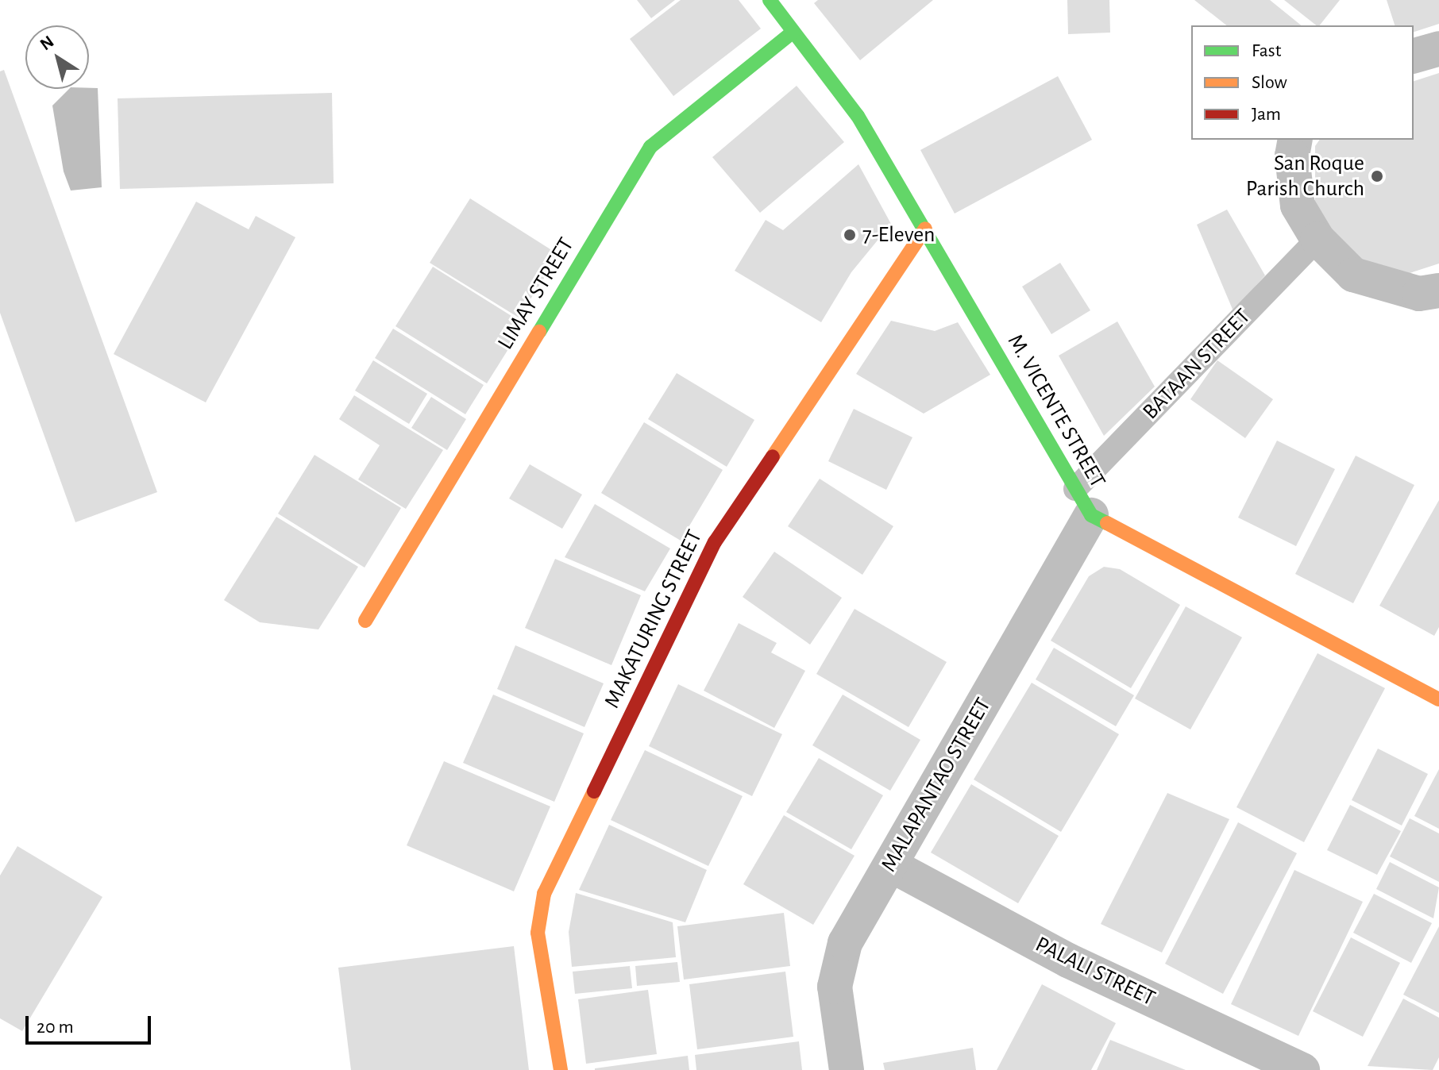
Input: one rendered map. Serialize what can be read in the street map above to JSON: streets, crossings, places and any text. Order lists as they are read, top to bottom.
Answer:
{
  "streets": {
    "street": [
      "LIMAY STREET",
      "M. VICENTE STREET",
      "MAKATURING STREET",
      "MALAPANTAO STREET",
      "PALALI STREET"
    ],
    "lane": ["BATAAN STREET"]
  },
  "crossings": [
    ["LIMAY STREET", "M. VICENTE STREET"],
    ["BATAAN STREET", "M. VICENTE STREET"],
    ["BATAAN STREET", "MALAPANTAO STREET"],
    ["M. VICENTE STREET", "MAKATURING STREET"],
    ["M. VICENTE STREET", "MALAPANTAO STREET"],
    ["MALAPANTAO STREET", "PALALI STREET"]
  ],
  "places": ["San Roque Parish Church", "7-Eleven"],
  "legend": ["Fast", "Slow", "Jam"],
  "scale_bar": "20 m",
  "north": "top left"
}
